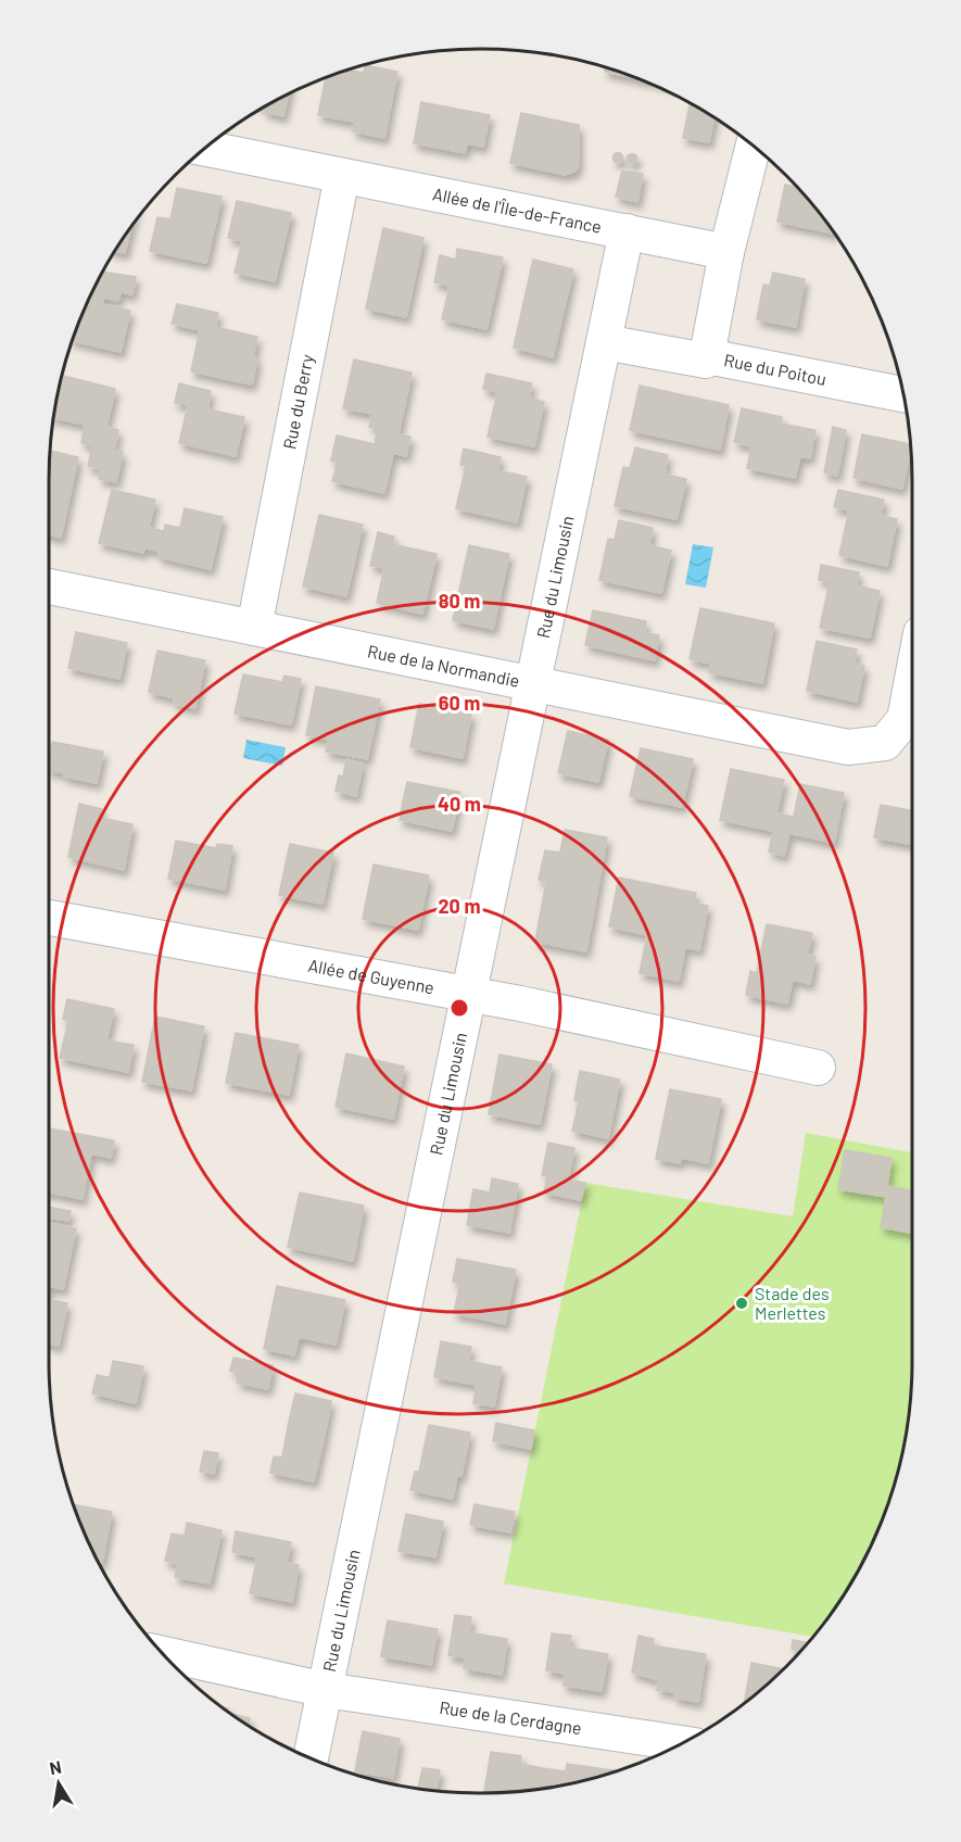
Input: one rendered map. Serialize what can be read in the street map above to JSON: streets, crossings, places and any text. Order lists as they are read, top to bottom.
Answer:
{
  "streets": {
    "street": [
      "Allée de l'Île-de-France",
      "Rue du Poitou",
      "Rue du Berry",
      "Rue du Limousin",
      "Rue de la Normandie",
      "Allée de Guyenne",
      "Rue de la Cerdagne"
    ]
  },
  "crossings": [
    ["Allée de l'Île-de-France", "Rue du Berry"],
    ["Allée de l'Île-de-France", "Rue du Limousin"],
    ["Rue du Poitou", "Rue du Limousin"],
    ["Rue du Berry", "Rue de la Normandie"],
    ["Rue du Limousin", "Rue de la Normandie"],
    ["Rue du Limousin", "Allée de Guyenne"],
    ["Rue du Limousin", "Rue de la Cerdagne"]
  ],
  "places": ["Stade des Merlettes"],
  "north": "top",
  "rings": [
    "80 m",
    "60 m",
    "40 m",
    "20 m"
  ]
}
